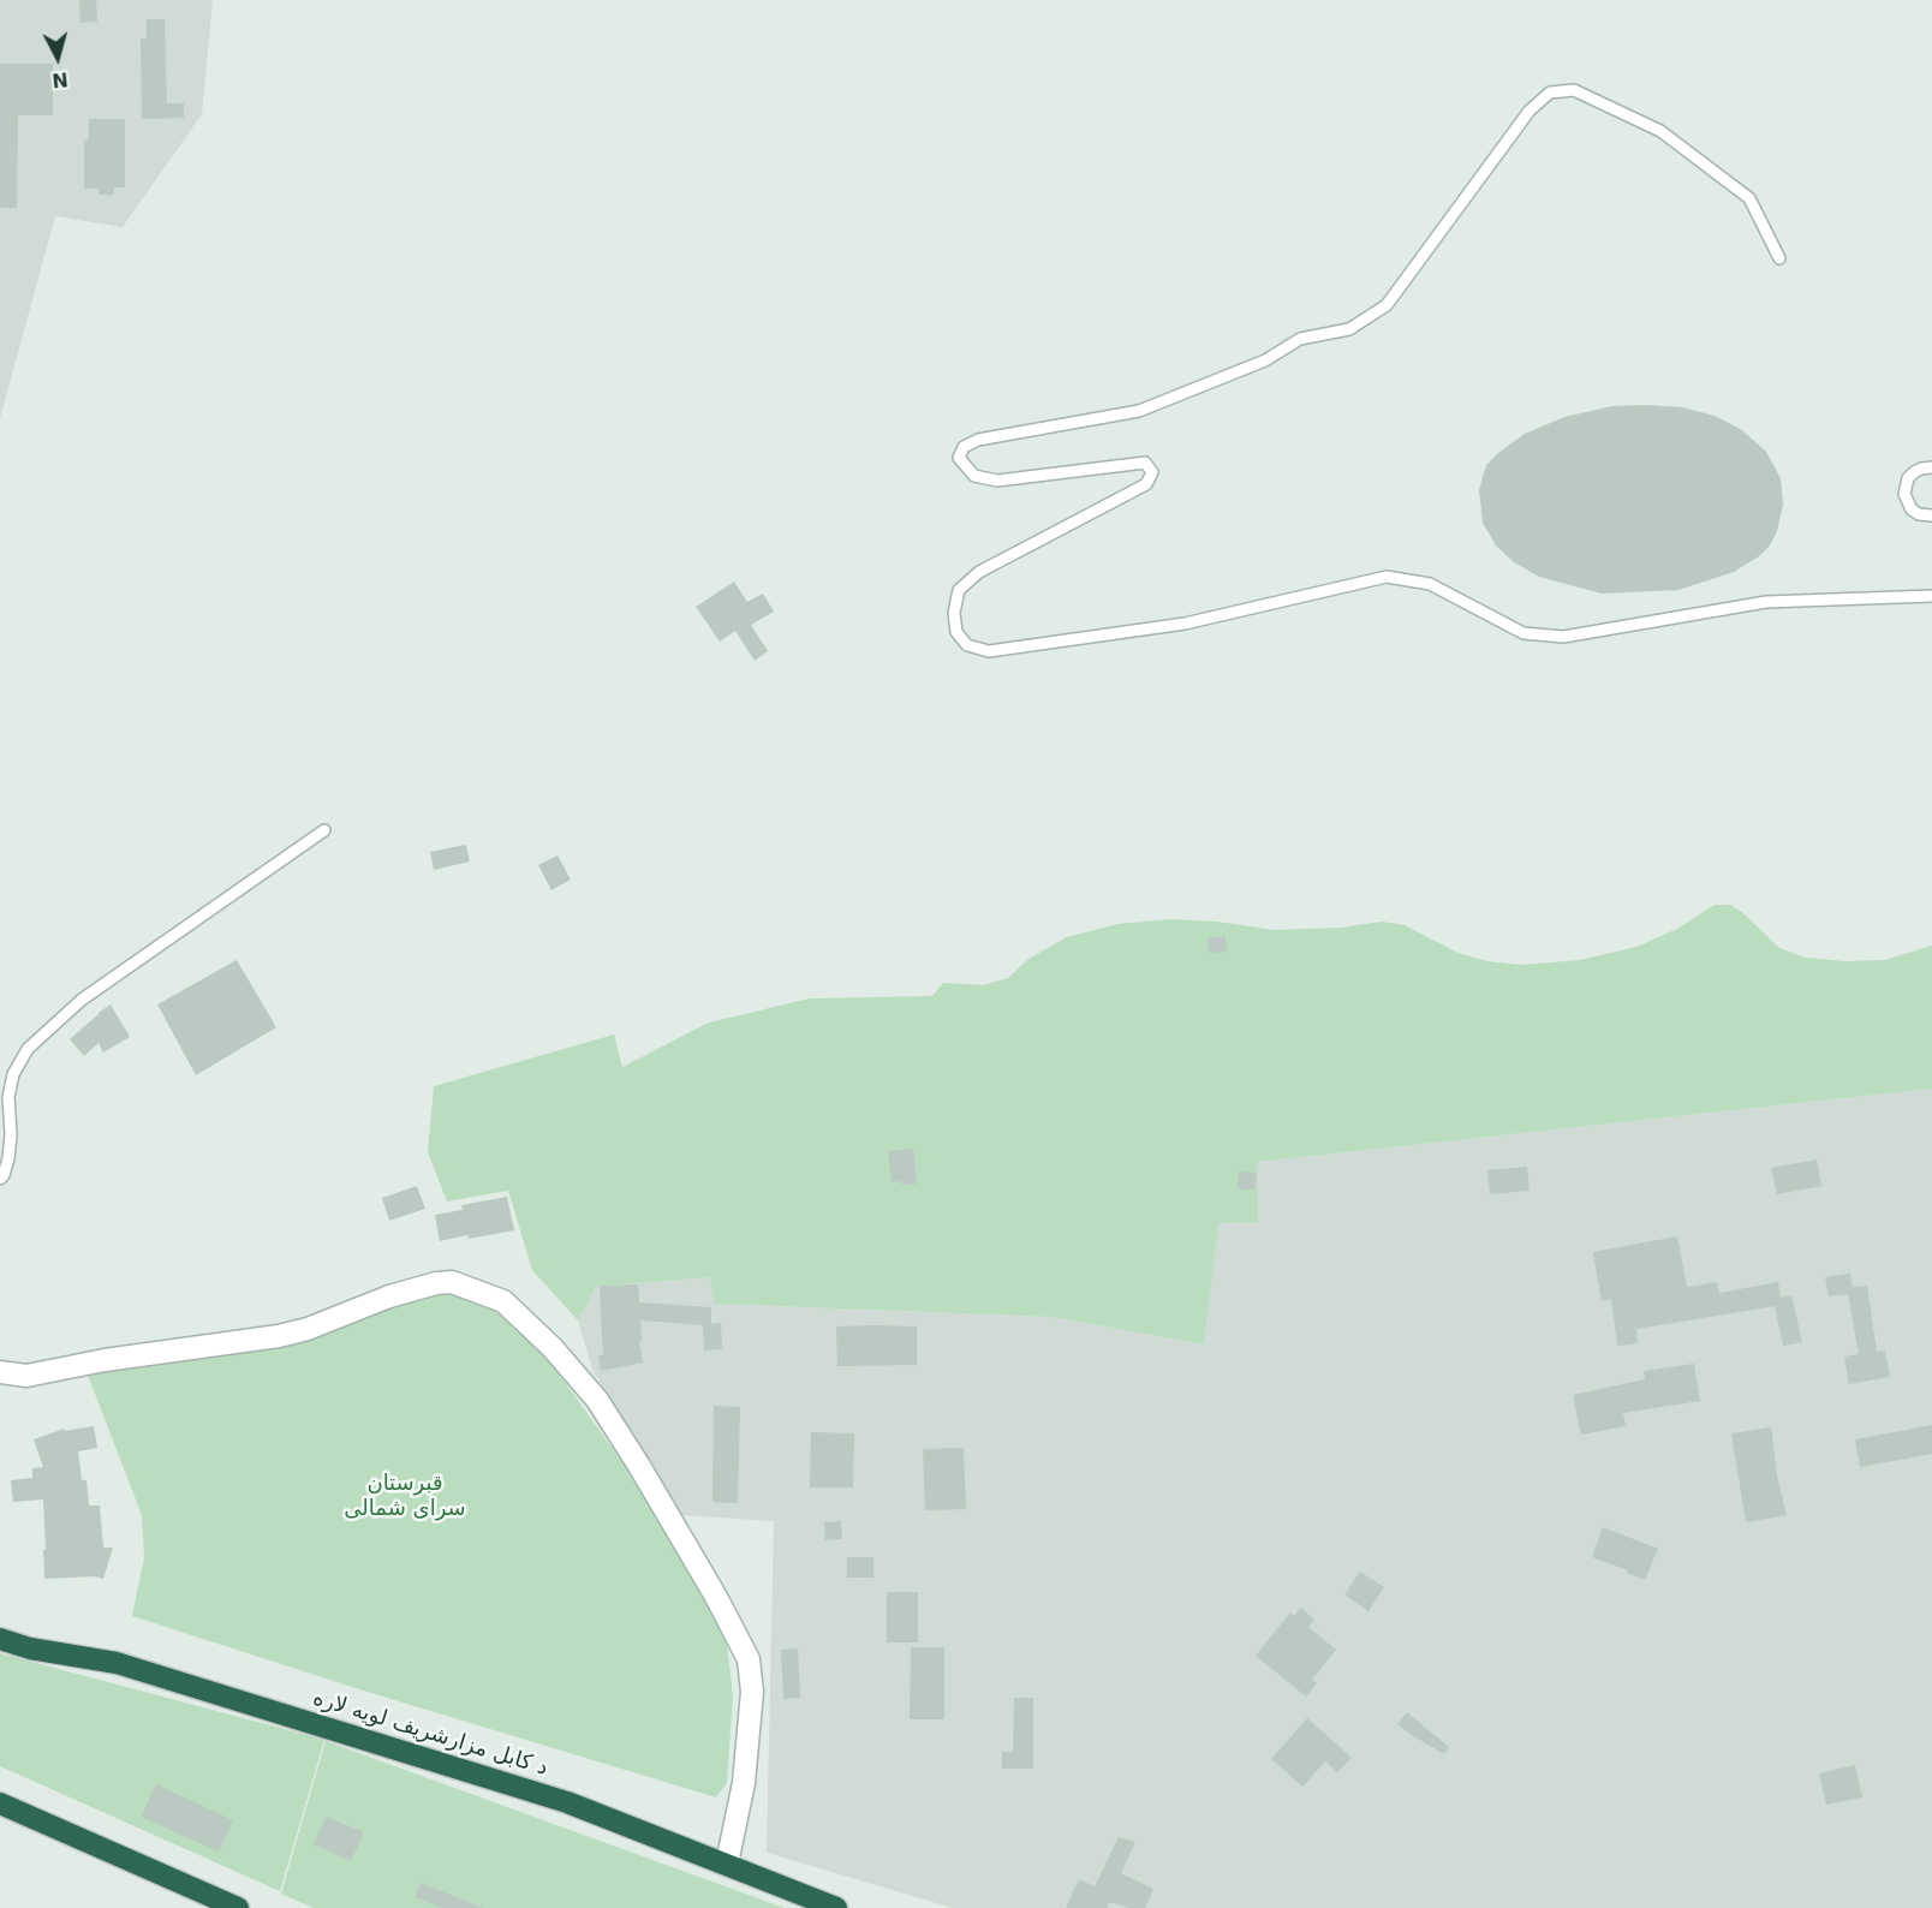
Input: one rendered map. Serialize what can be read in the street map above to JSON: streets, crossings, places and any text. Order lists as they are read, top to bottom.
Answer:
{
  "streets": {
    "highway": ["د کابل مزارشریف لویه لاره"]
  },
  "parks": ["قبرستان سرای شمالی"],
  "north": "bottom"
}
